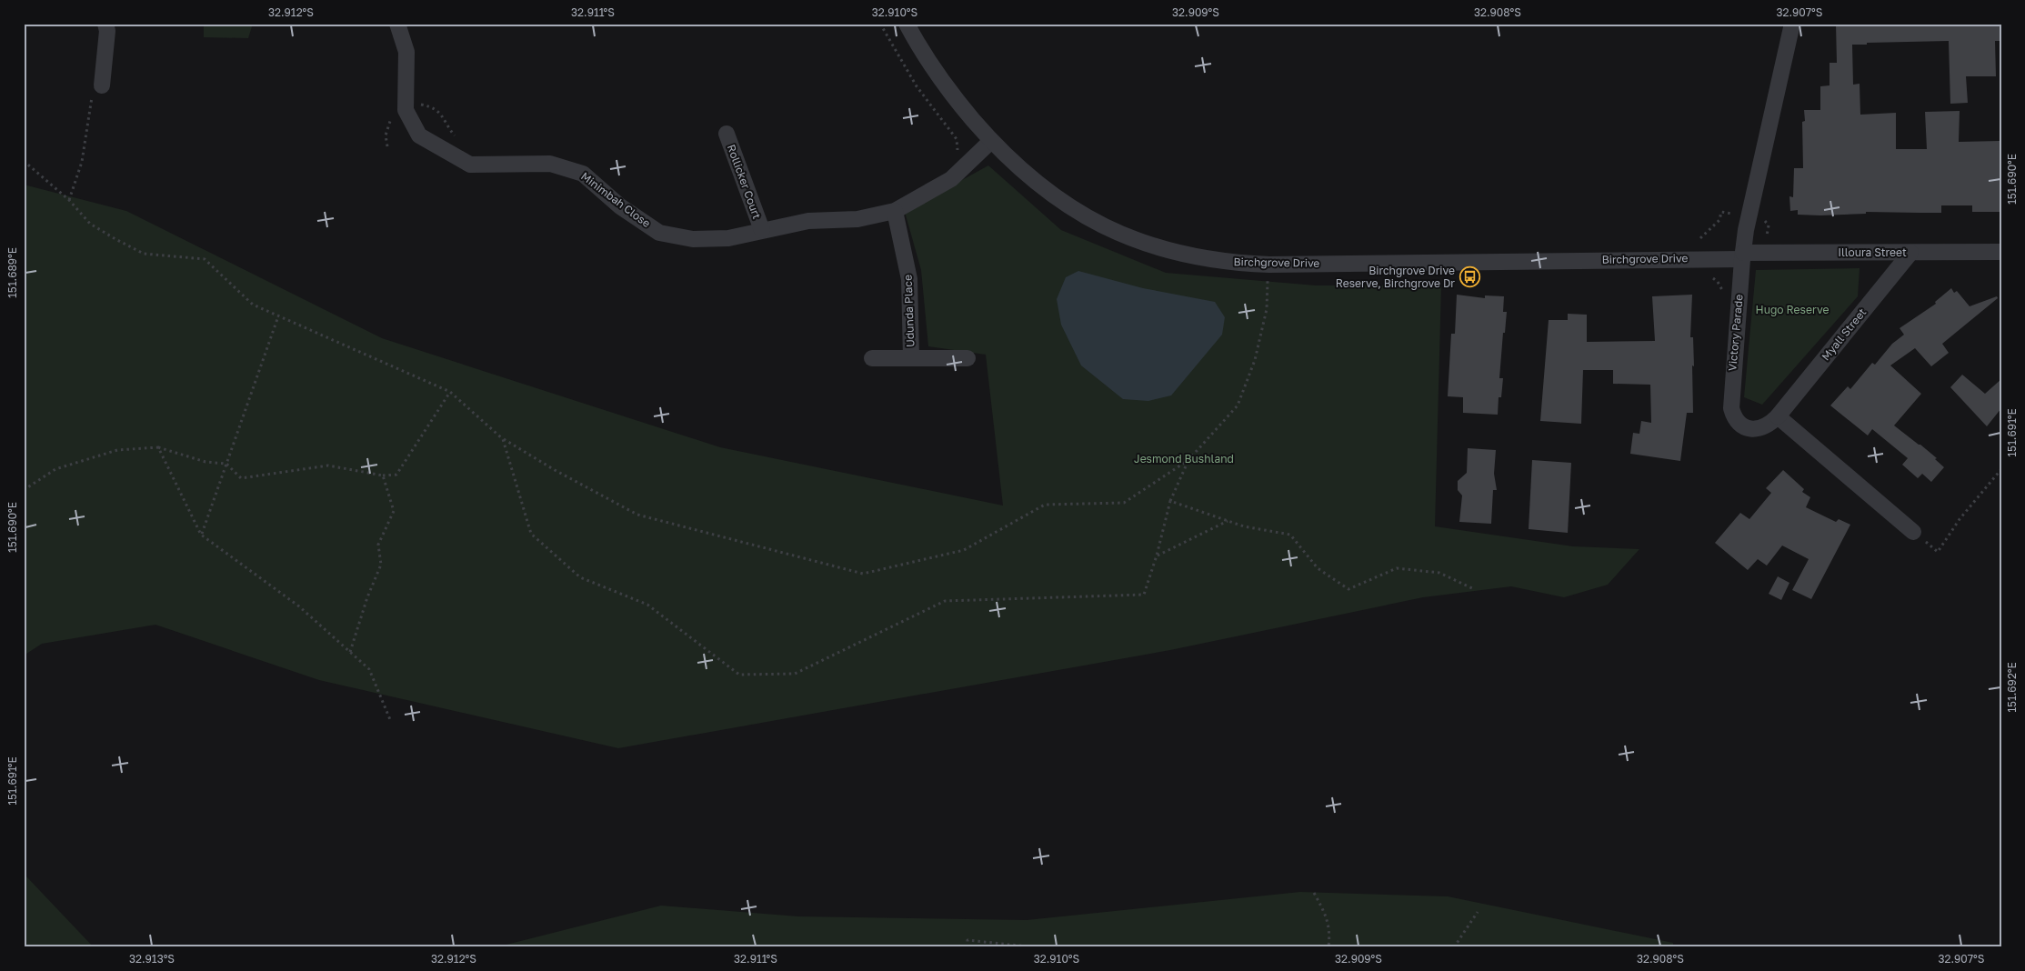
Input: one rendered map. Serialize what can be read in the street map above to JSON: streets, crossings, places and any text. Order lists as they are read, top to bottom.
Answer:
{
  "streets": {
    "street": [
      "Rollicker Court",
      "Minimbah Close",
      "Illoura Street",
      "Birchgrove Drive",
      "Udunda Place",
      "Victory Parade",
      "Myall Street"
    ]
  },
  "crossings": [
    ["Rollicker Court", "Minimbah Close"],
    ["Minimbah Close", "Birchgrove Drive"],
    ["Minimbah Close", "Udunda Place"],
    ["Illoura Street", "Birchgrove Drive"],
    ["Illoura Street", "Victory Parade"],
    ["Illoura Street", "Myall Street"],
    ["Birchgrove Drive", "Victory Parade"],
    ["Victory Parade", "Myall Street"]
  ],
  "parks": ["Hugo Reserve", "Jesmond Bushland"],
  "places": {
    "bus stop": ["Birchgrove Drive Reserve, Birchgrove Dr"]
  },
  "coordinates": [
    "32.912°S",
    "32.911°S",
    "32.910°S",
    "32.909°S",
    "32.908°S",
    "32.907°S",
    "151.690°E",
    "151.689°E",
    "151.691°E",
    "151.692°E",
    "32.913°S"
  ]
}
